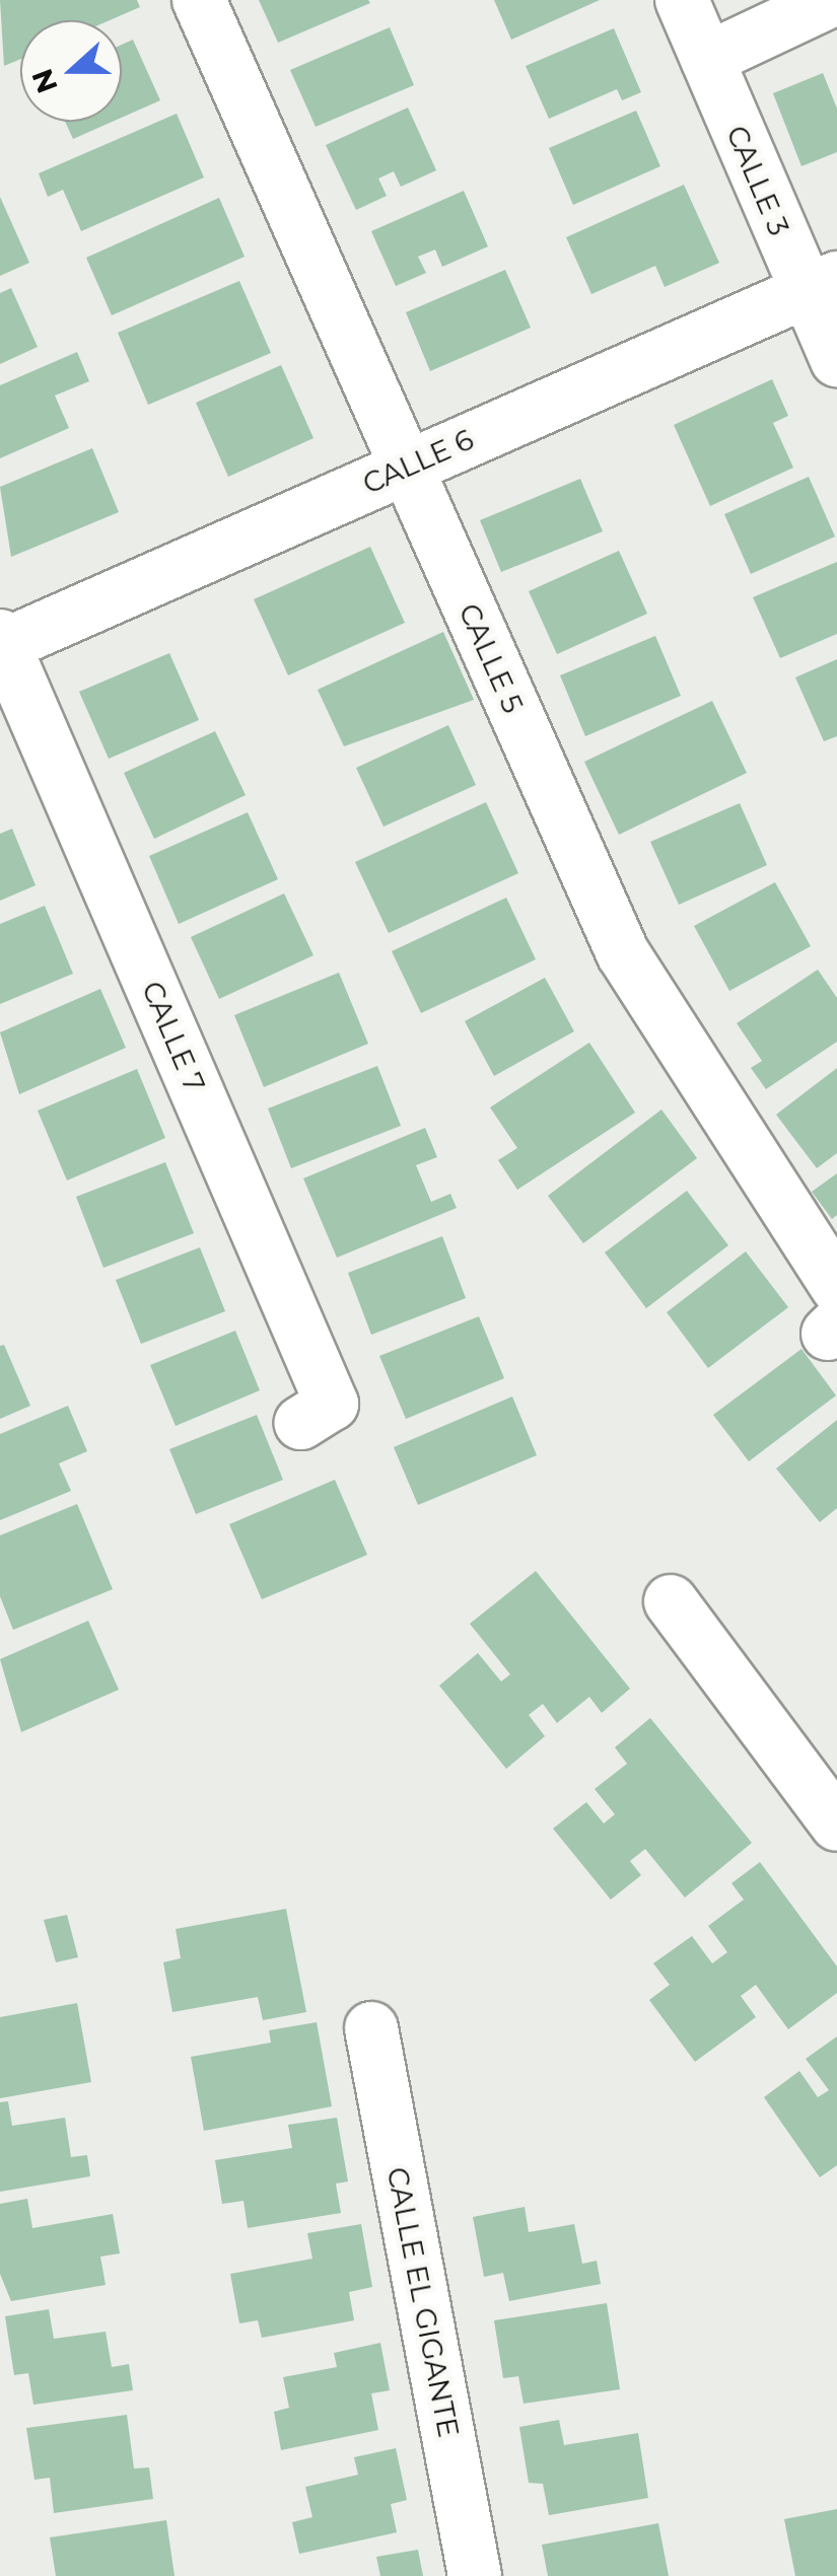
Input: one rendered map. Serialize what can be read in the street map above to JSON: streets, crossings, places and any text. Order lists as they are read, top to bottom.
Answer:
{
  "streets": {
    "street": [
      "CALLE 3",
      "CALLE 6",
      "CALLE 5",
      "CALLE 7",
      "CALLE EL GIGANTE"
    ]
  },
  "crossings": [
    ["CALLE 3", "CALLE 6"],
    ["CALLE 6", "CALLE 5"],
    ["CALLE 6", "CALLE 7"]
  ],
  "north": "left"
}
